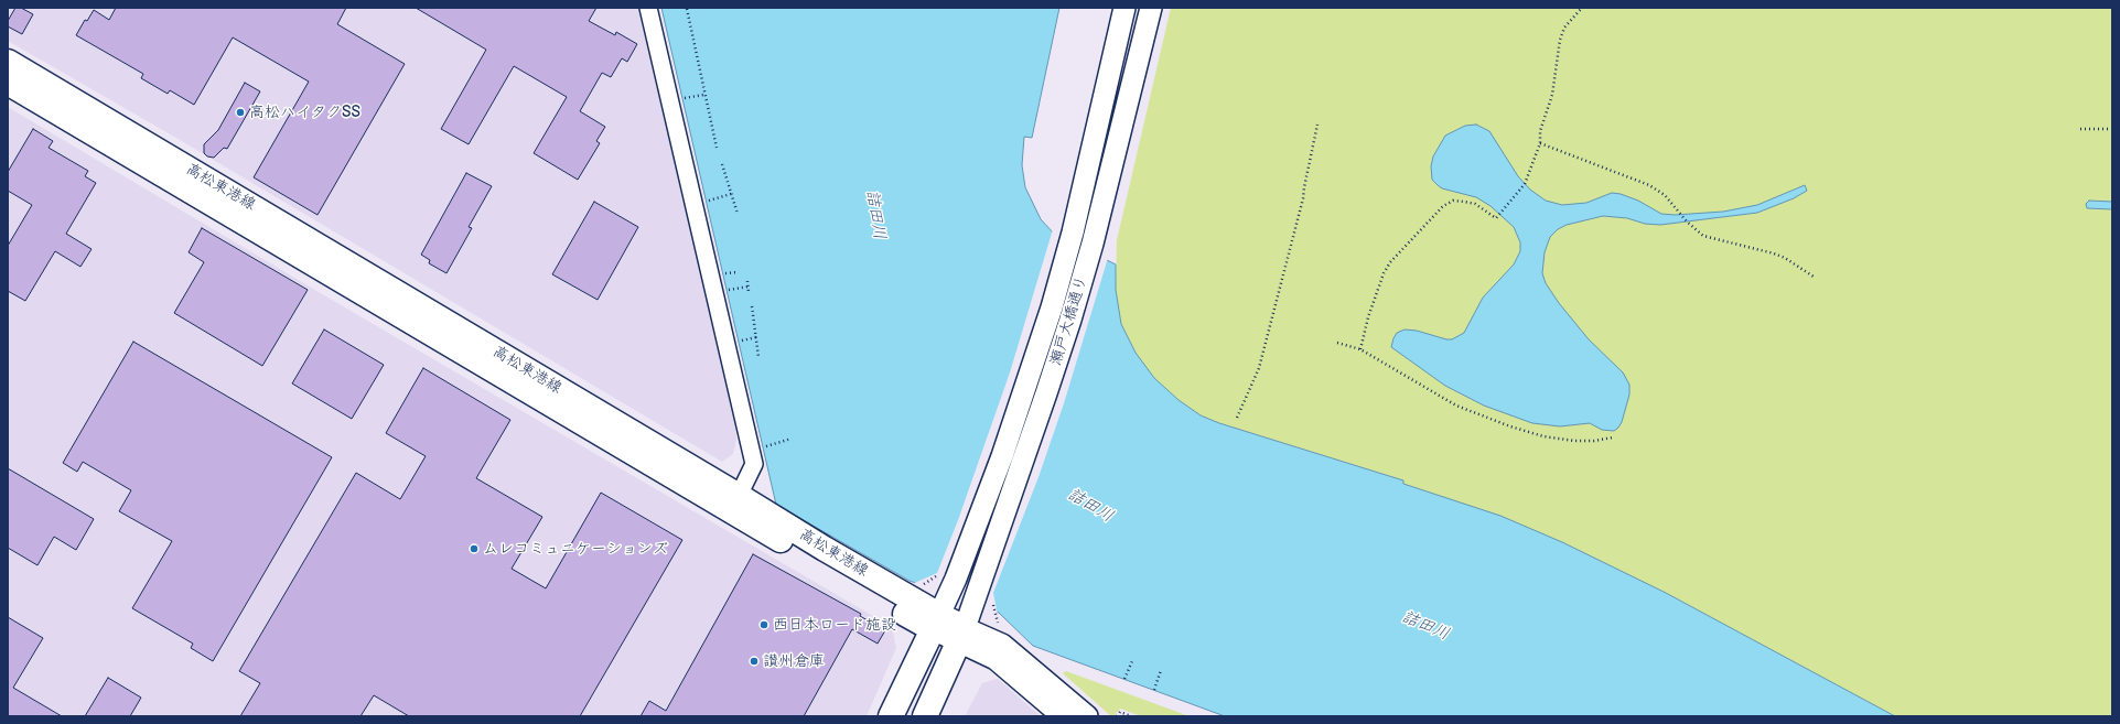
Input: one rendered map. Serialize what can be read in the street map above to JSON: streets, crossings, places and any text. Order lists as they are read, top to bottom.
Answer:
{
  "streets": {
    "main road": ["高松東港線"],
    "street": ["瀬戸大橋通り"]
  },
  "crossings": [
    ["高松東港線", "瀬戸大橋通り"]
  ],
  "water": ["詰田川"],
  "places": [
    "高松ハイタクSS",
    "ムレコミュニケーションズ",
    "西日本ロード施設",
    "讃州倉庫"
  ]
}
